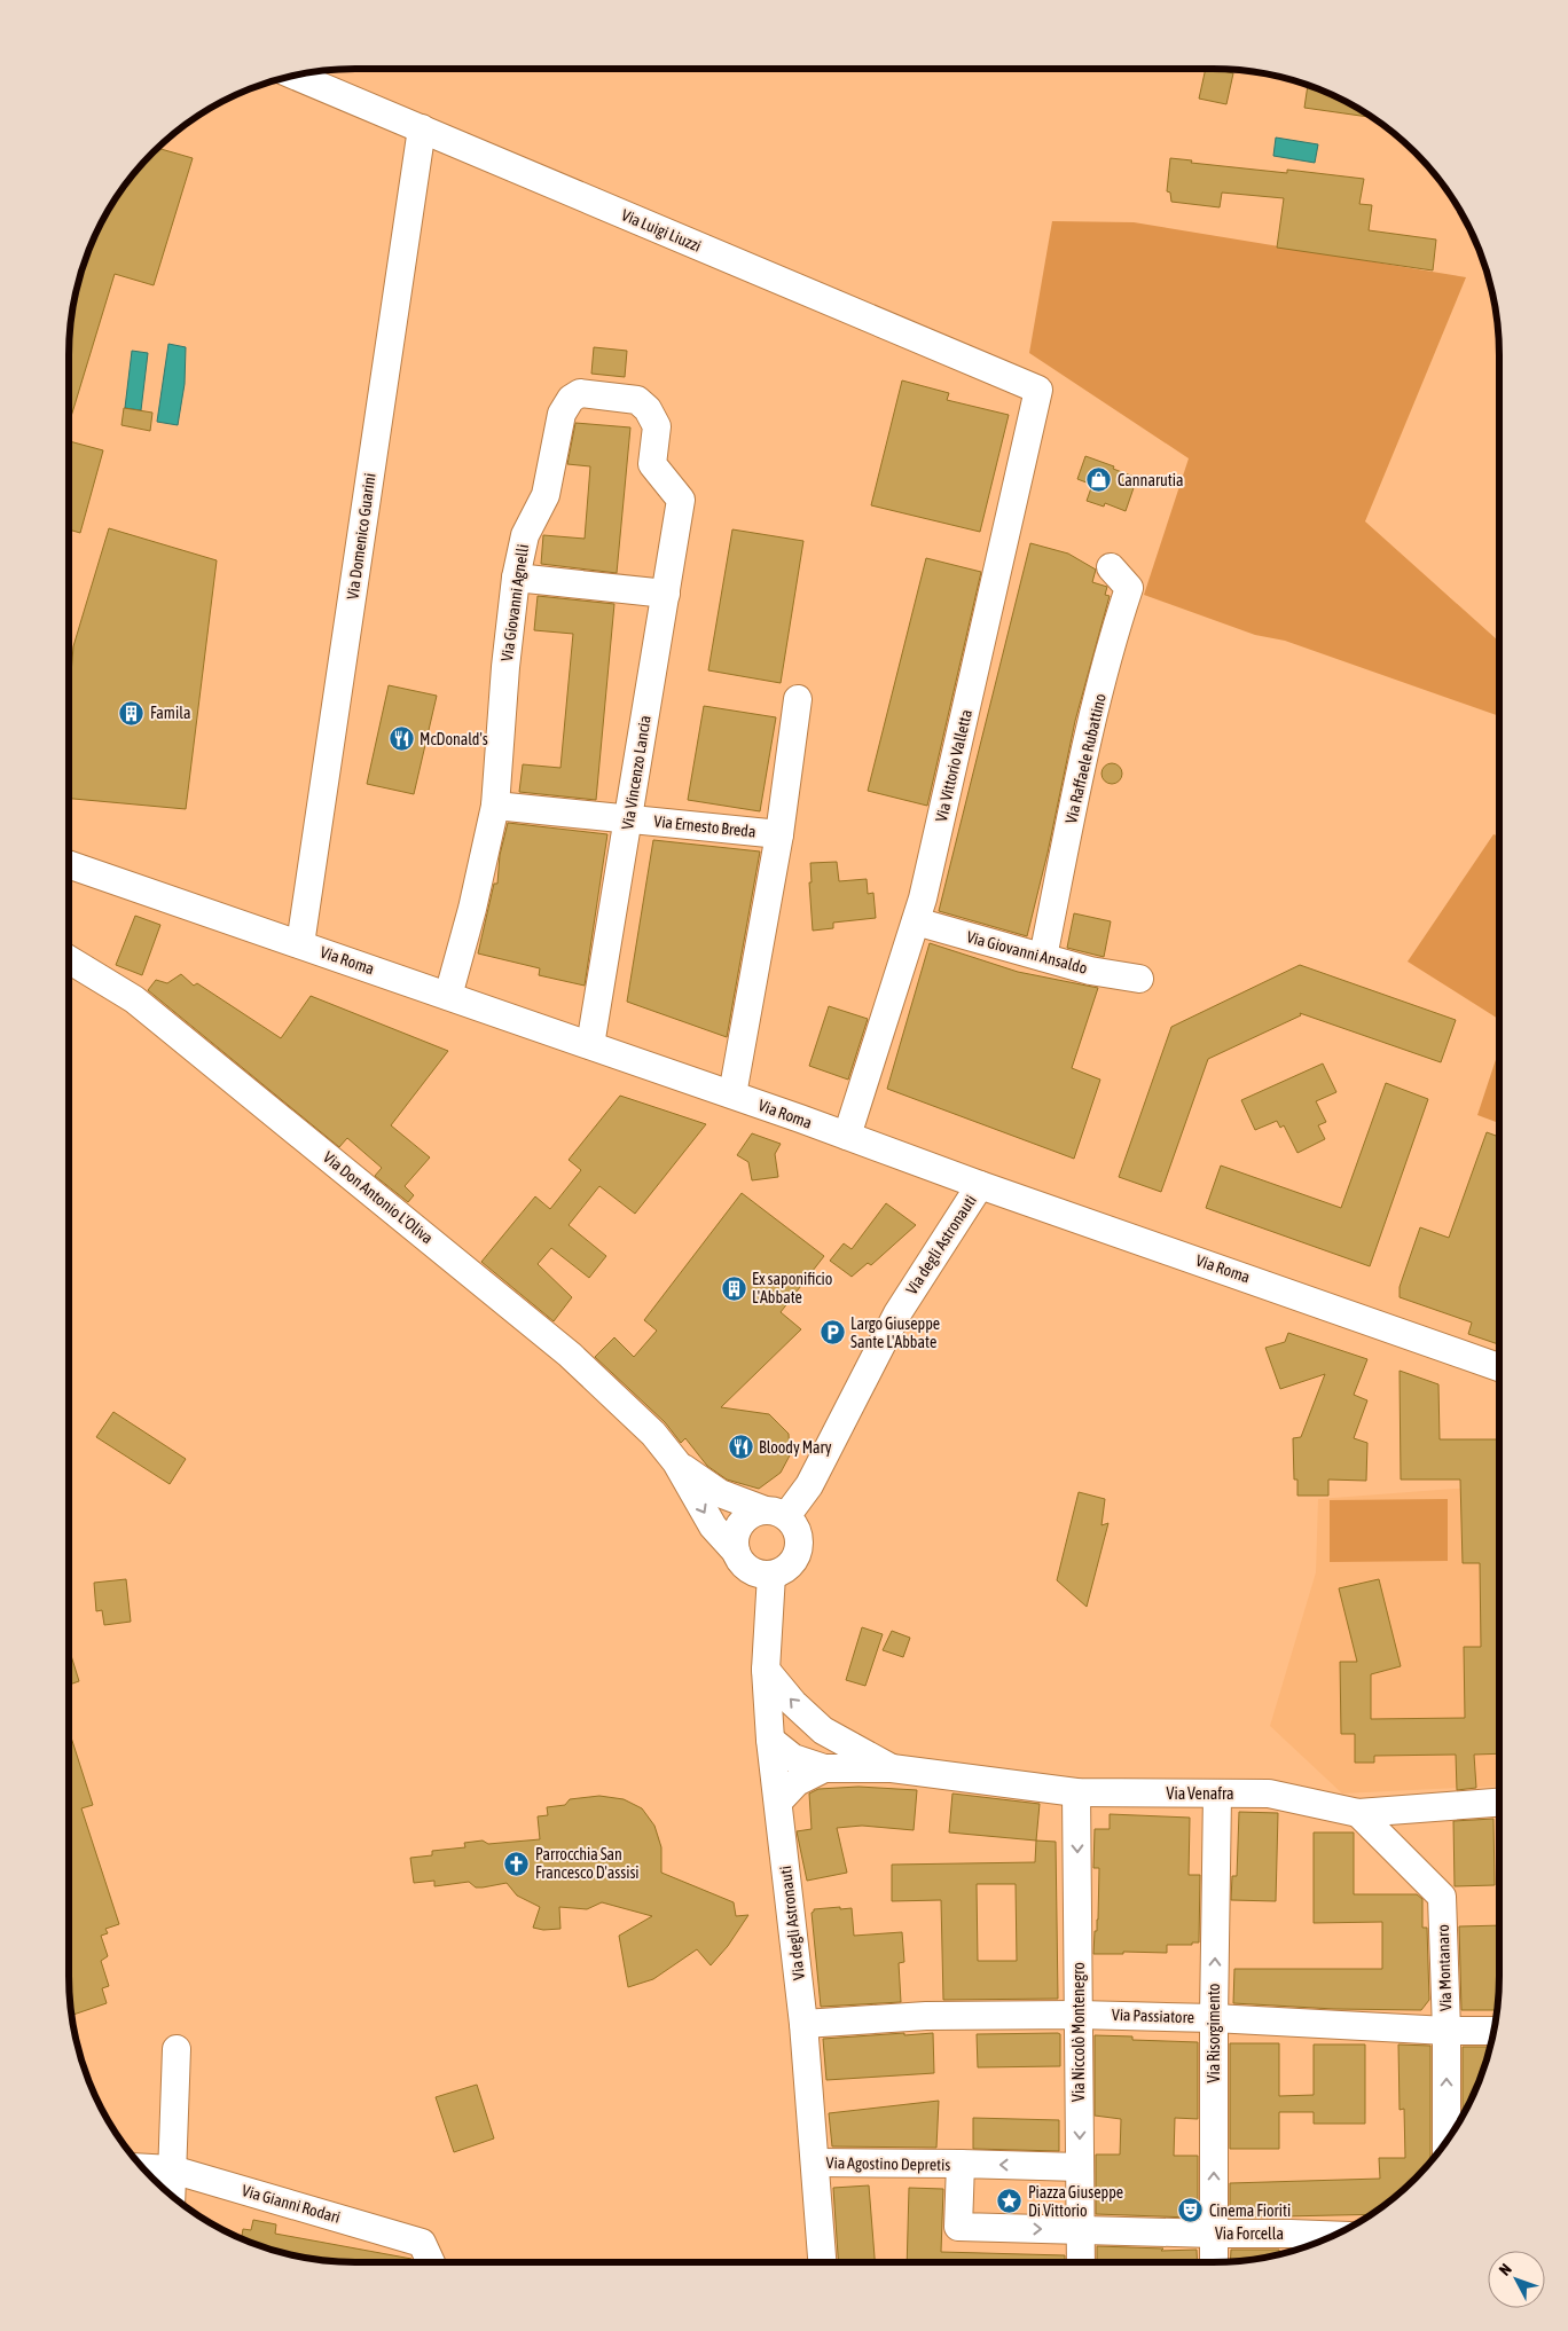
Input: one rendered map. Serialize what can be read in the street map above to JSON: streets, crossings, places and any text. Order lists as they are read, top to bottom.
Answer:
{
  "streets": {
    "street": [
      "Via Luigi Liuzzi",
      "Via Domenico Guarini",
      "Via Giovanni Agnelli",
      "Via Raffaele Rubattino",
      "Via Vittorio Valletta",
      "Via Vincenzo Lancia",
      "Via Ernesto Breda",
      "Via Giovanni Ansaldo",
      "Via Roma",
      "Via Don Antonio L'Oliva",
      "Via degli Astronauti",
      "Via Venafra",
      "Via Montanaro",
      "Via Passiatore",
      "Via Niccolò Montenegro",
      "Via Risorgimento",
      "Via Agostino Depretis",
      "Via Gianni Rodari",
      "Via Forcella"
    ]
  },
  "crossings": [
    ["Via Luigi Liuzzi", "Via Domenico Guarini"],
    ["Via Luigi Liuzzi", "Via Vittorio Valletta"],
    ["Via Domenico Guarini", "Via Roma"],
    ["Via Giovanni Agnelli", "Via Vincenzo Lancia"],
    ["Via Giovanni Agnelli", "Via Ernesto Breda"],
    ["Via Giovanni Agnelli", "Via Roma"],
    ["Via Raffaele Rubattino", "Via Giovanni Ansaldo"],
    ["Via Vittorio Valletta", "Via Giovanni Ansaldo"],
    ["Via Vittorio Valletta", "Via Roma"],
    ["Via Vincenzo Lancia", "Via Ernesto Breda"],
    ["Via Vincenzo Lancia", "Via Roma"],
    ["Via Ernesto Breda", "Via Roma"],
    ["Via Roma", "Via degli Astronauti"],
    ["Via Don Antonio L'Oliva", "Via degli Astronauti"],
    ["Via degli Astronauti", "Via Venafra"],
    ["Via degli Astronauti", "Via Passiatore"],
    ["Via degli Astronauti", "Via Agostino Depretis"],
    ["Via Venafra", "Via Montanaro"],
    ["Via Venafra", "Via Niccolò Montenegro"],
    ["Via Venafra", "Via Risorgimento"],
    ["Via Montanaro", "Via Passiatore"],
    ["Via Passiatore", "Via Niccolò Montenegro"],
    ["Via Passiatore", "Via Risorgimento"],
    ["Via Niccolò Montenegro", "Via Forcella"],
    ["Via Risorgimento", "Via Forcella"]
  ],
  "one_way": ["Via Niccolò Montenegro", "Via Risorgimento"],
  "places": {
    "shop": ["Cannarutia"],
    "building": ["Famila", "Ex saponificio L'Abbate"],
    "restaurant": ["McDonald's", "Bloody Mary"],
    "parking": ["Largo Giuseppe Sante L'Abbate"],
    "church": ["Parrocchia San Francesco D'assisi"],
    "place": ["Piazza Giuseppe Di Vittorio"],
    "theatre": ["Cinema Fioriti"]
  },
  "north": "top left"
}
